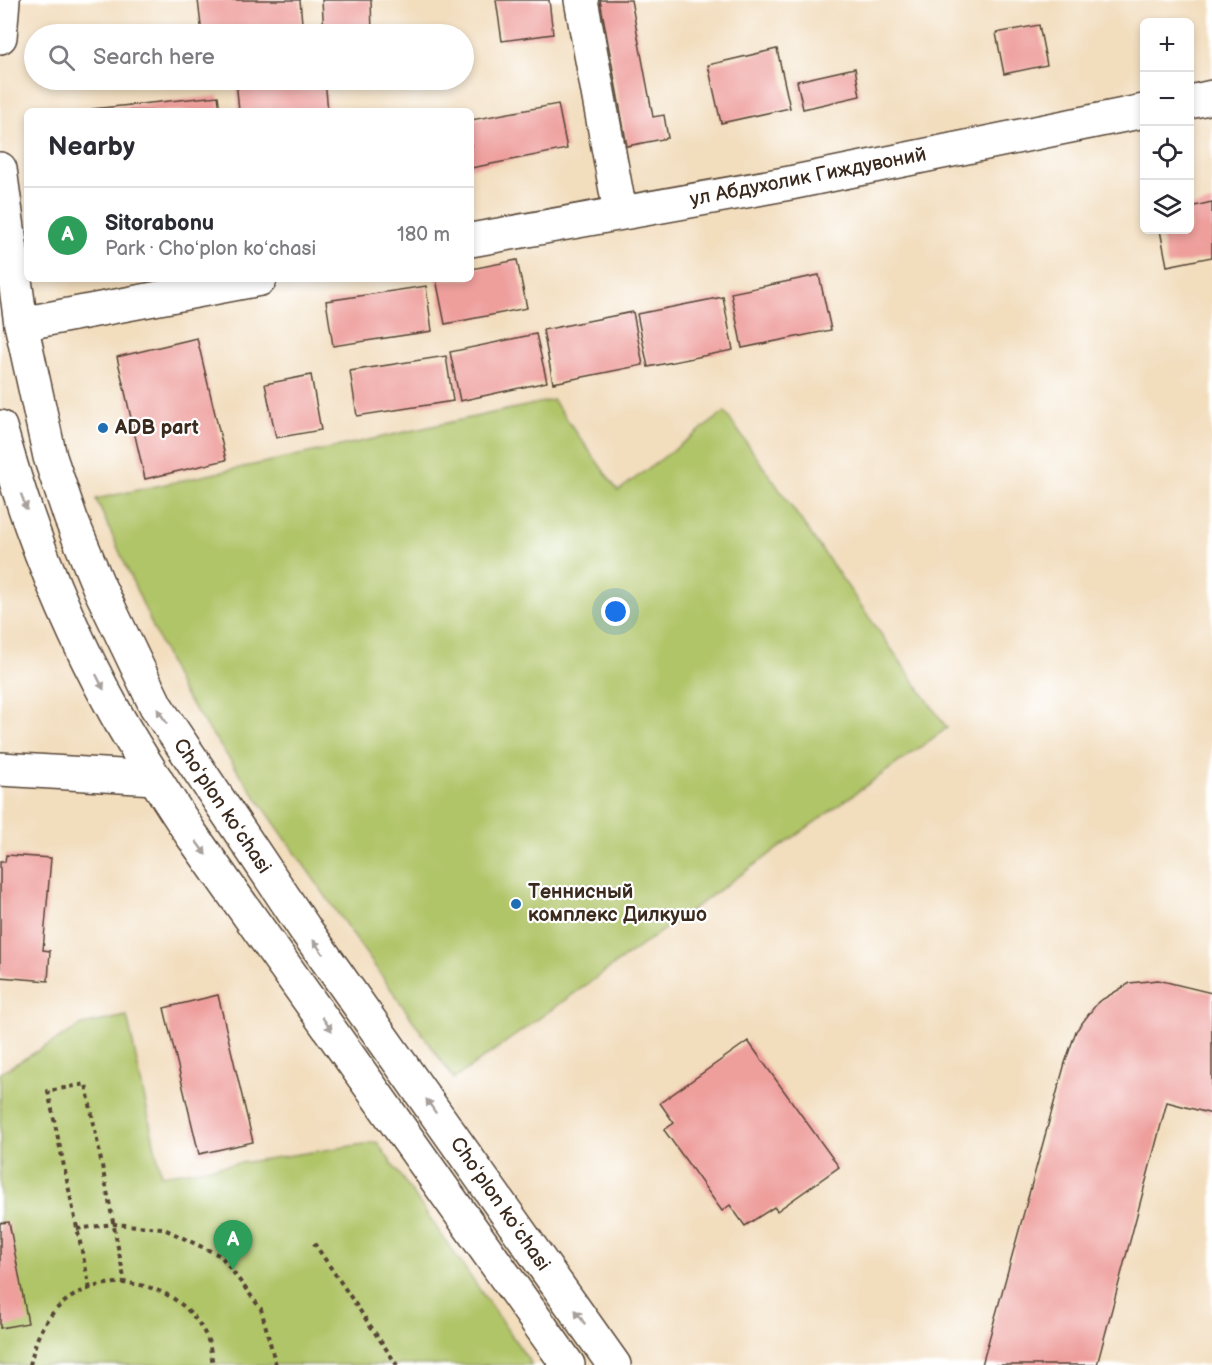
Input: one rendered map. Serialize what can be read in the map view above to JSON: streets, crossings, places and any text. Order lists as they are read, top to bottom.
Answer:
{
  "streets": {
    "main road": ["ул Абдухолик Гиждувоний", "Choʻplon koʻchasi"]
  },
  "places": ["ADB part", "Теннисный комплекс Дилкушо"],
  "page": {
    "map_buttons": ["+", "−"],
    "search": "Search here",
    "heading": "Nearby",
    "list": [
      {
        "mark": "A",
        "name": "Sitorabonu",
        "note": "Park · Choʻplon koʻchasi",
        "value": "180 m"
      }
    ],
    "pins": "A"
  }
}
